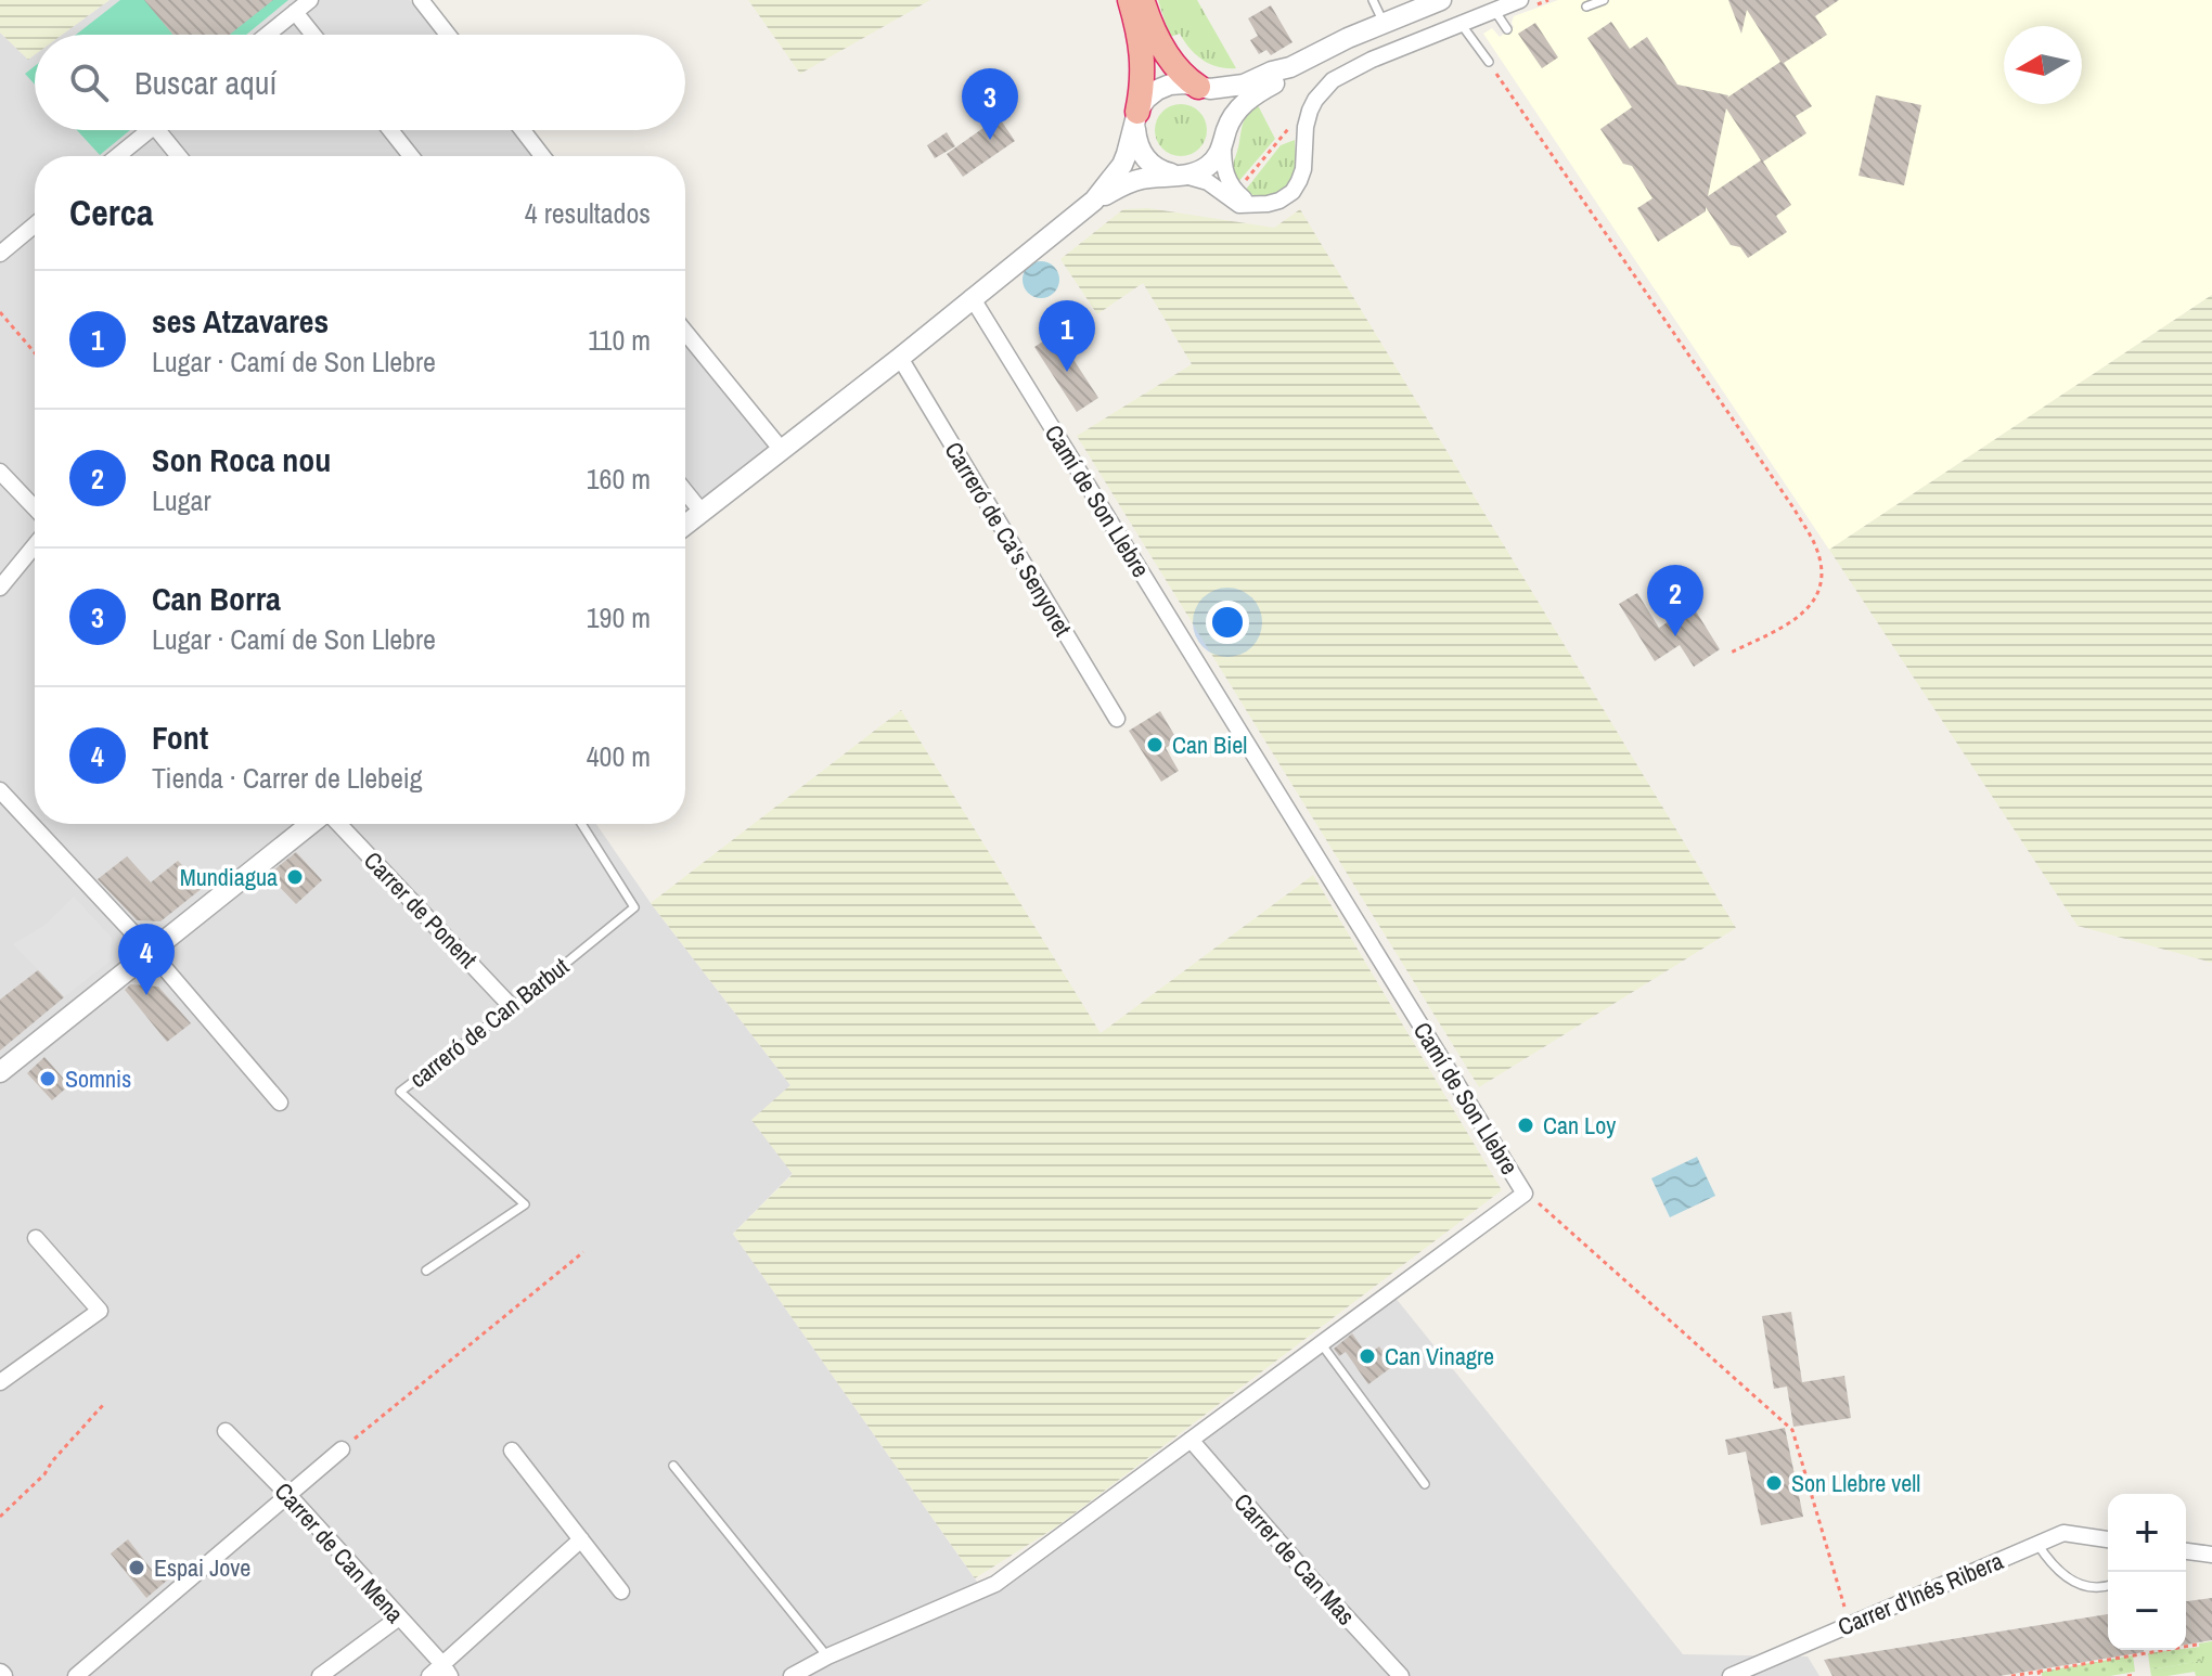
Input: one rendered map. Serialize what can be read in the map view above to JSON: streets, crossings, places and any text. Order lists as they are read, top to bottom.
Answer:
{
  "streets": {
    "street": [
      "Camí de Son Llebre",
      "Carreró de Ca's Senyoret",
      "Carrer de Ponent",
      "Carrer de Can Mena",
      "Carrer de Can Mas",
      "Carrer d'Inés Ribera"
    ],
    "lane": ["carreró de Can Barbut"]
  },
  "crossings": [
    ["Camí de Son Llebre", "Carrer de Can Mas"],
    ["Carrer de Ponent", "carreró de Can Barbut"]
  ],
  "places": [
    "Can Biel",
    "Mundiagua",
    "Somnis",
    "Can Loy",
    "Can Vinagre",
    "Son Llebre vell",
    "Espai Jove"
  ],
  "north": "left",
  "page": {
    "search": "Buscar aquí",
    "pins": [
      "3",
      "1",
      "2",
      "4"
    ],
    "heading": ["Cerca", "4 resultados"],
    "list": [
      {
        "mark": "1",
        "name": "ses Atzavares",
        "note": "Lugar · Camí de Son Llebre",
        "value": "110 m"
      },
      {
        "mark": "2",
        "name": "Son Roca nou",
        "note": "Lugar",
        "value": "160 m"
      },
      {
        "mark": "3",
        "name": "Can Borra",
        "note": "Lugar · Camí de Son Llebre",
        "value": "190 m"
      },
      {
        "mark": "4",
        "name": "Font",
        "note": "Tienda · Carrer de Llebeig",
        "value": "400 m"
      }
    ],
    "map_buttons": ["+", "−"]
  }
}
